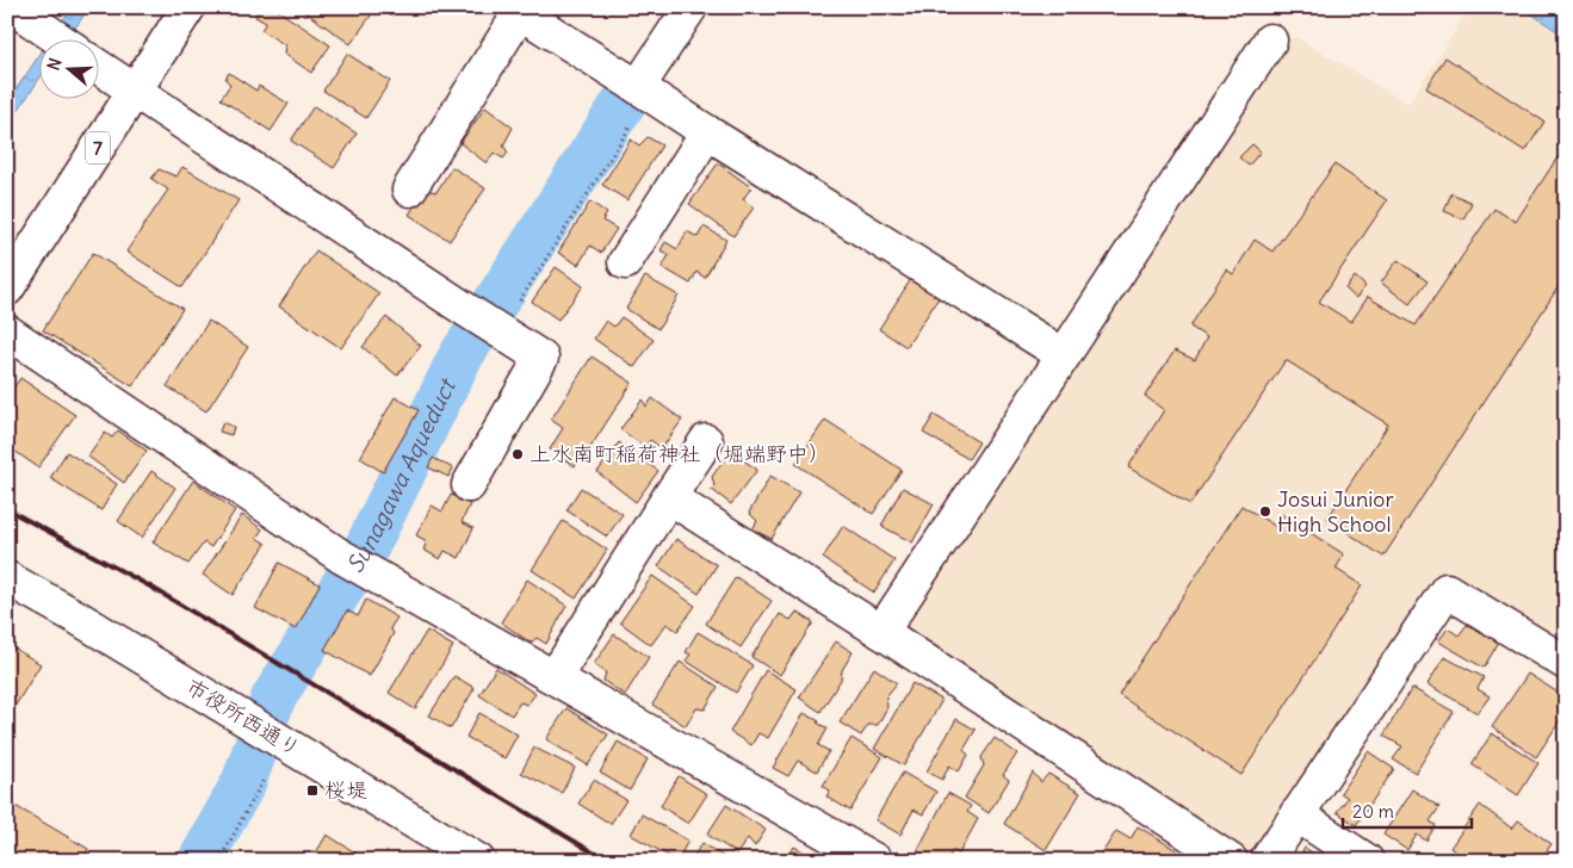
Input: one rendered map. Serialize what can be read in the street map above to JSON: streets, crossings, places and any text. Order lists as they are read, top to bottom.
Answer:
{
  "streets": {
    "street": ["7", "市役所西通り"]
  },
  "water": ["Sunagawa Aqueduct"],
  "places": {
    "other": ["上水南町稲荷神社（堀端野中）", "Josui Junior High School"],
    "transit": ["桜堤"]
  },
  "scale_bar": "20 m",
  "north": "left"
}
